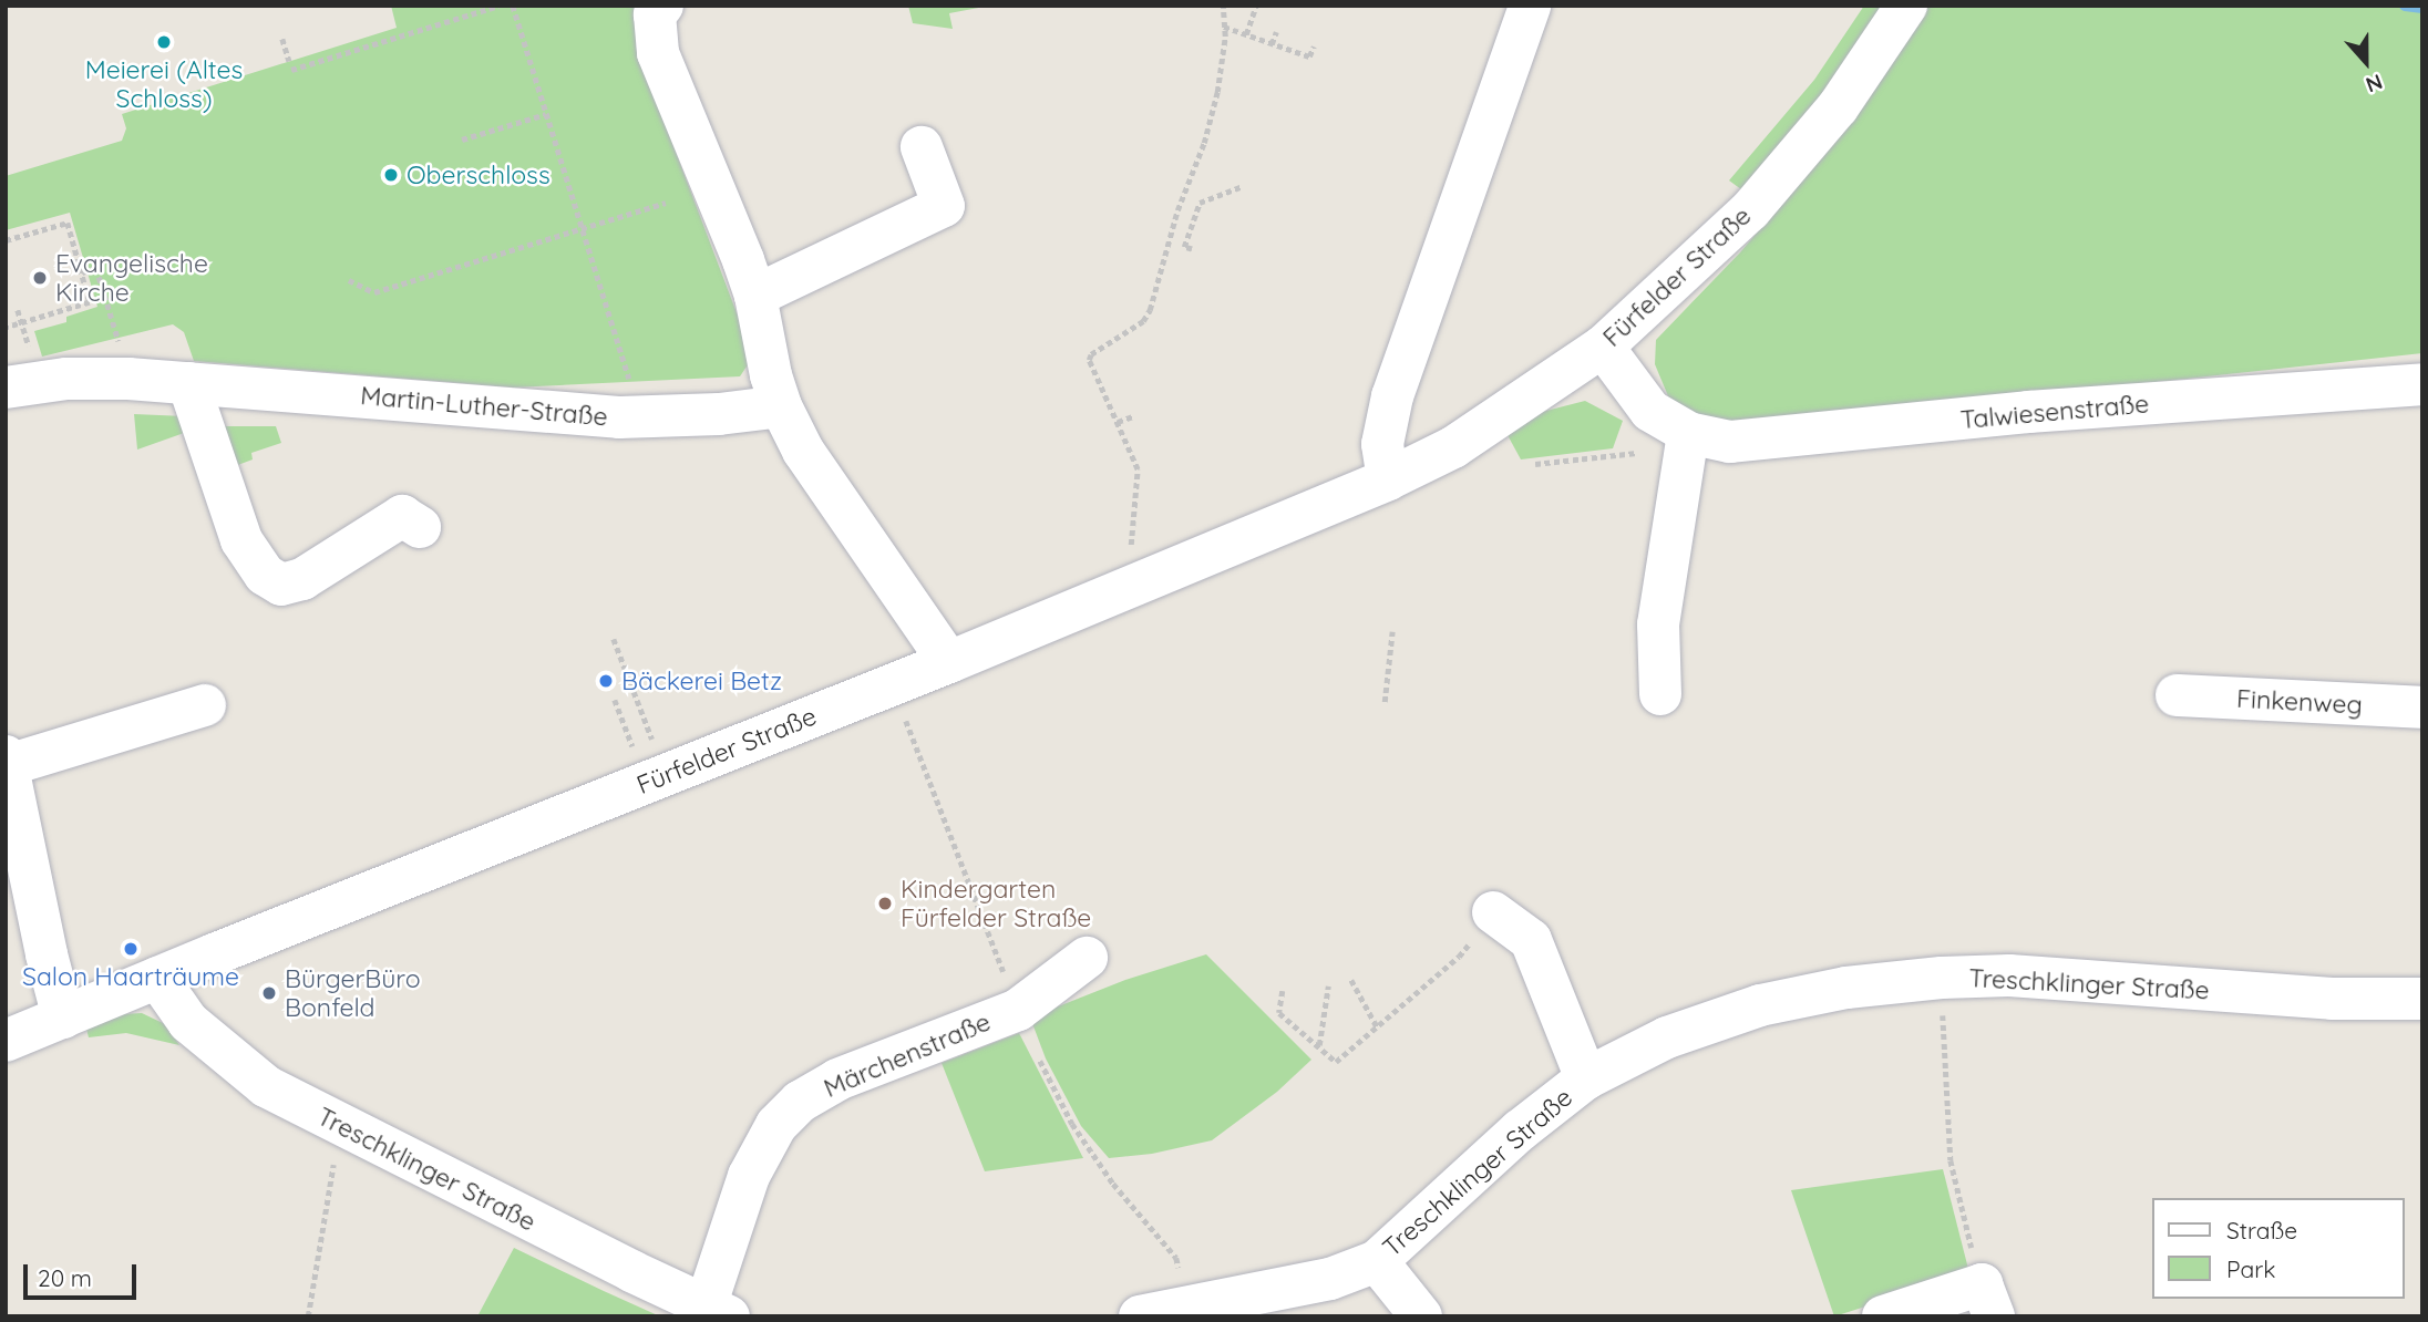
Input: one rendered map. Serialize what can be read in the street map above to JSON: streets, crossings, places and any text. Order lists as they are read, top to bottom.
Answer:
{
  "streets": {
    "street": [
      "Fürfelder Straße",
      "Martin-Luther-Straße",
      "Talwiesenstraße",
      "Finkenweg",
      "Treschklinger Straße",
      "Märchenstraße"
    ]
  },
  "crossings": [
    ["Fürfelder Straße", "Talwiesenstraße"],
    ["Fürfelder Straße", "Treschklinger Straße"],
    ["Treschklinger Straße", "Märchenstraße"]
  ],
  "places": [
    "Meierei (Altes Schloss)",
    "Oberschloss",
    "Evangelische Kirche",
    "Bäckerei Betz",
    "Kindergarten Fürfelder Straße",
    "Salon Haarträume",
    "BürgerBüro Bonfeld"
  ],
  "legend": ["Straße", "Park"],
  "scale_bar": "20 m",
  "north": "bottom"
}
